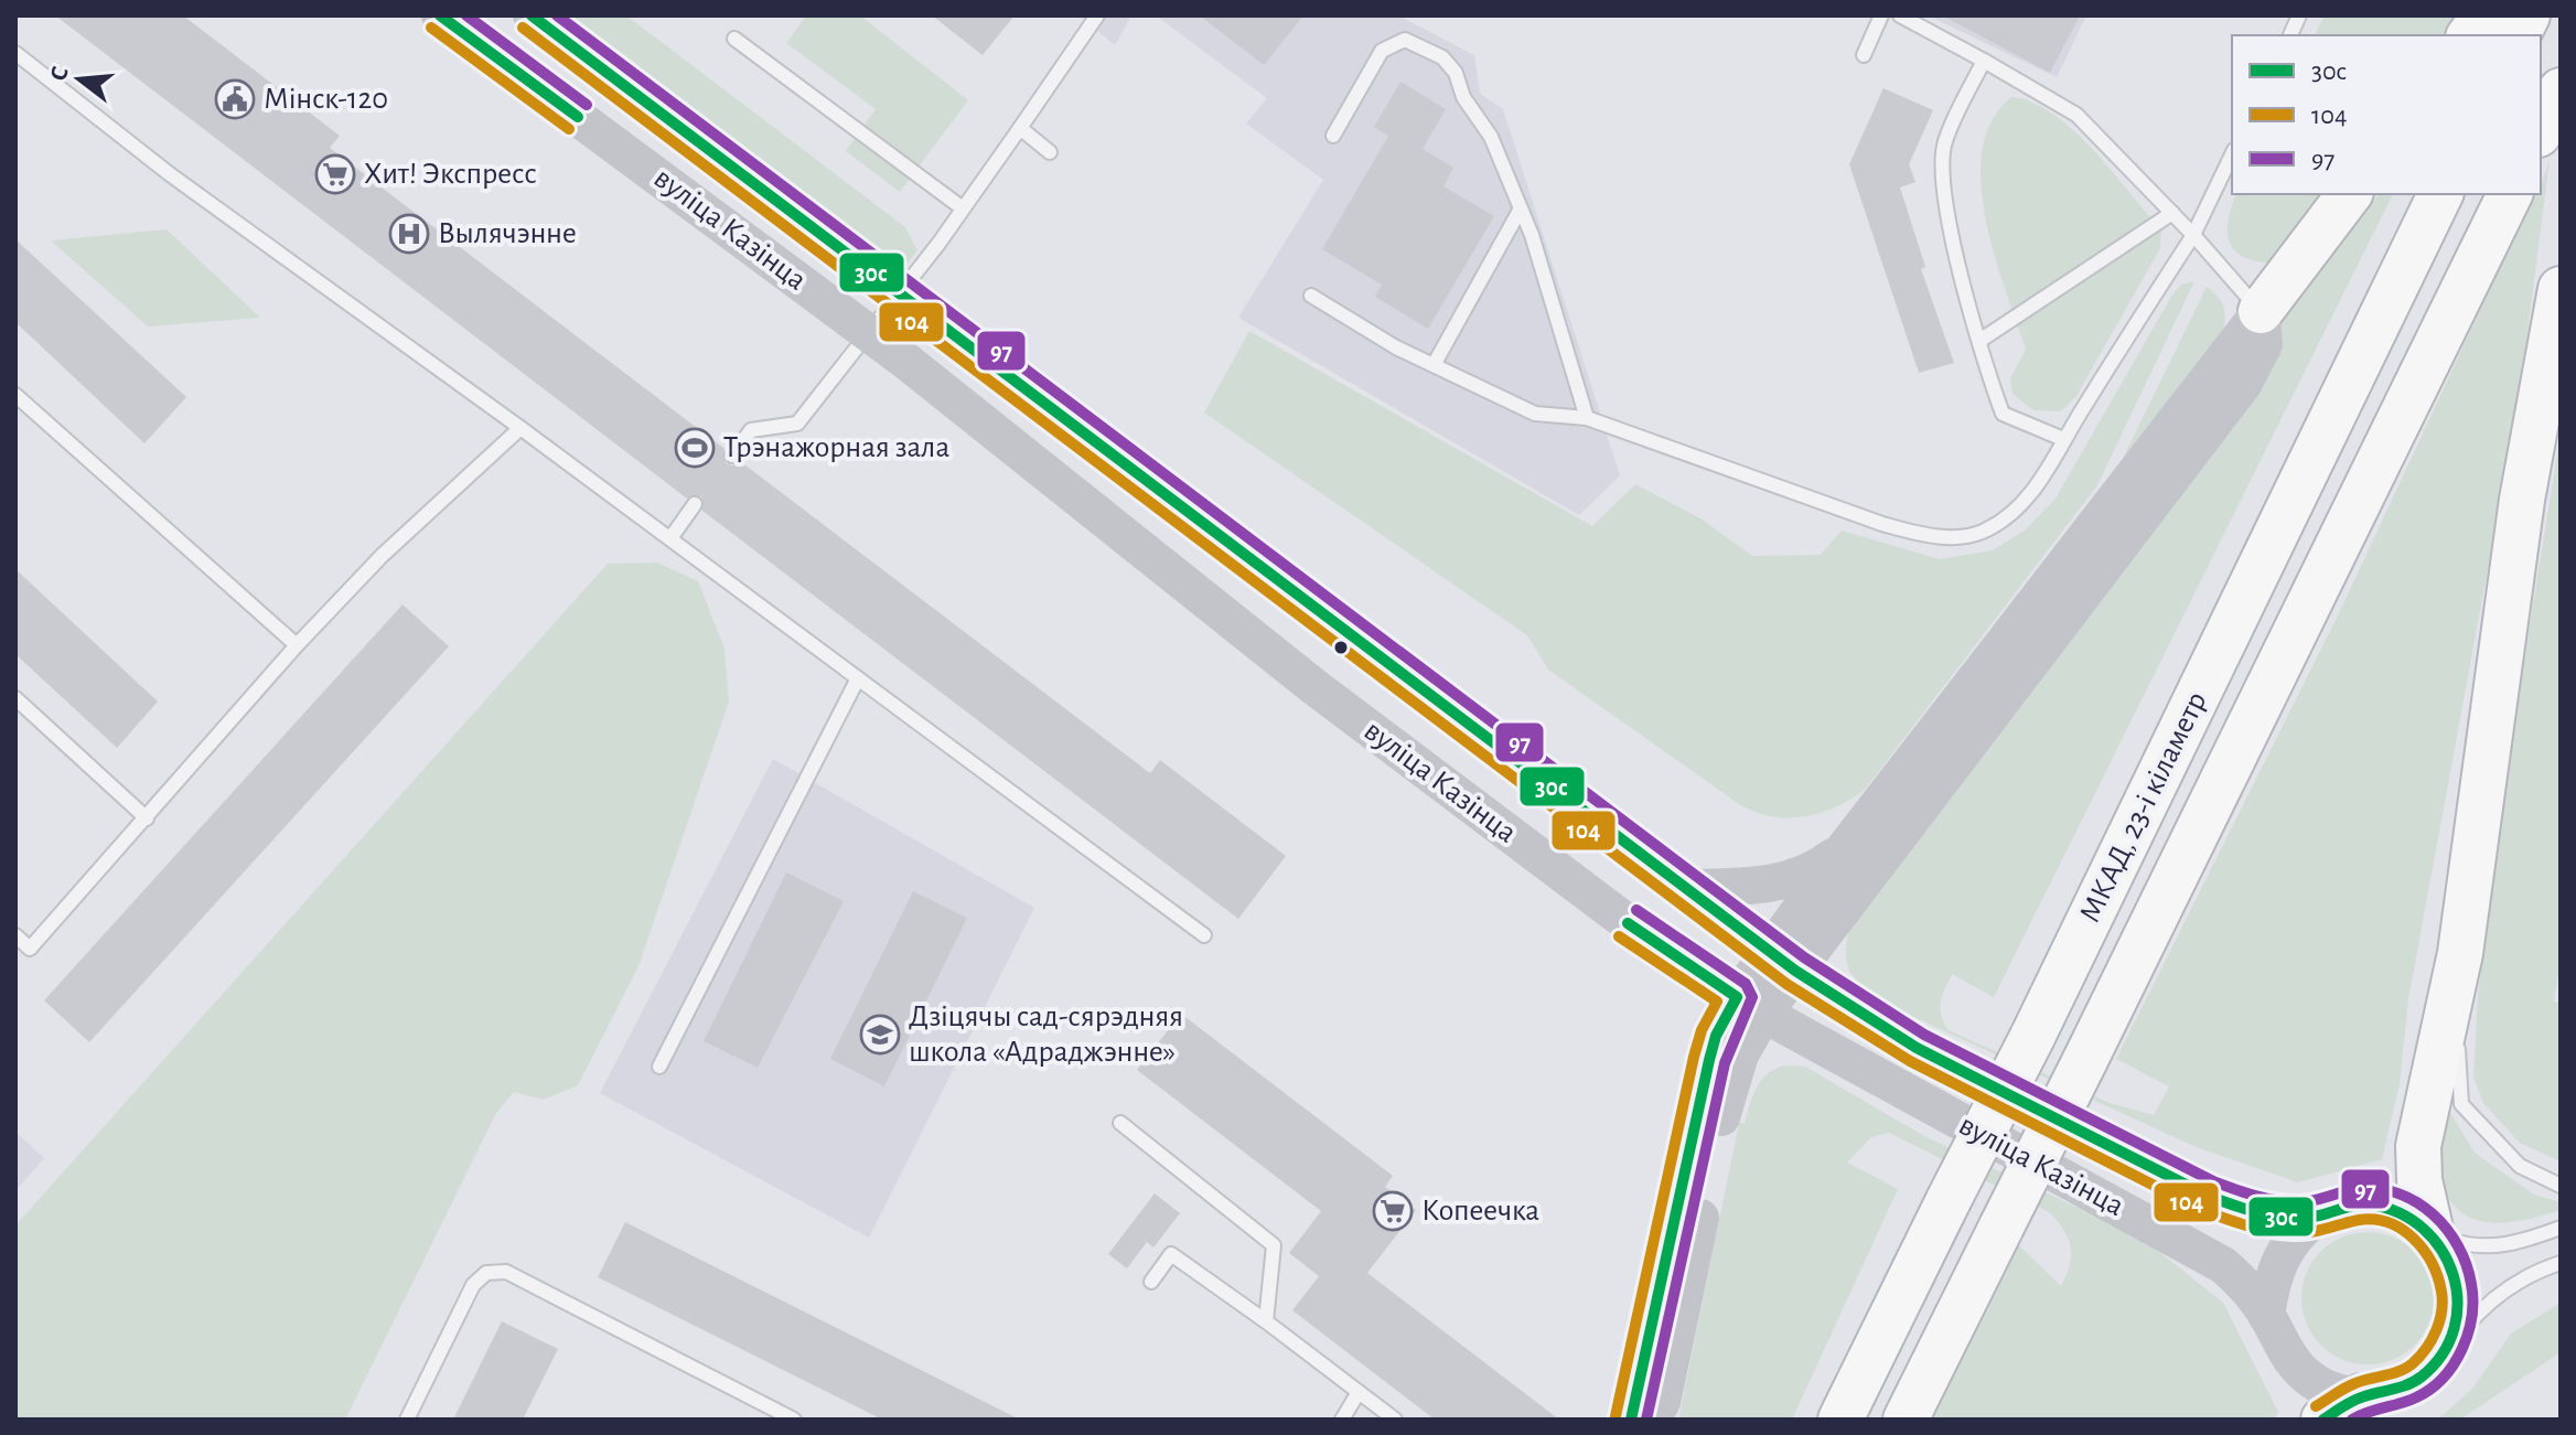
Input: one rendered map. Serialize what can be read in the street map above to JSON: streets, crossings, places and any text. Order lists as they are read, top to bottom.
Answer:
{
  "streets": {
    "highway": ["МКАД, 23-і кіламетр"],
    "main road": ["вуліца Казінца"]
  },
  "places": {
    "public building": ["Мінск-120"],
    "supermarket": ["Хит! Экспресс", "Копеечка"],
    "hospital": ["Вылячэнне"],
    "sports": ["Трэнажорная зала"],
    "school or university": ["Дзіцячы сад-сярэдняя школа «Адраджэнне»"]
  },
  "lines": ["transit line 30с", "transit line 97", "transit line 104"],
  "legend": ["30с", "104", "97"],
  "north": "left"
}
